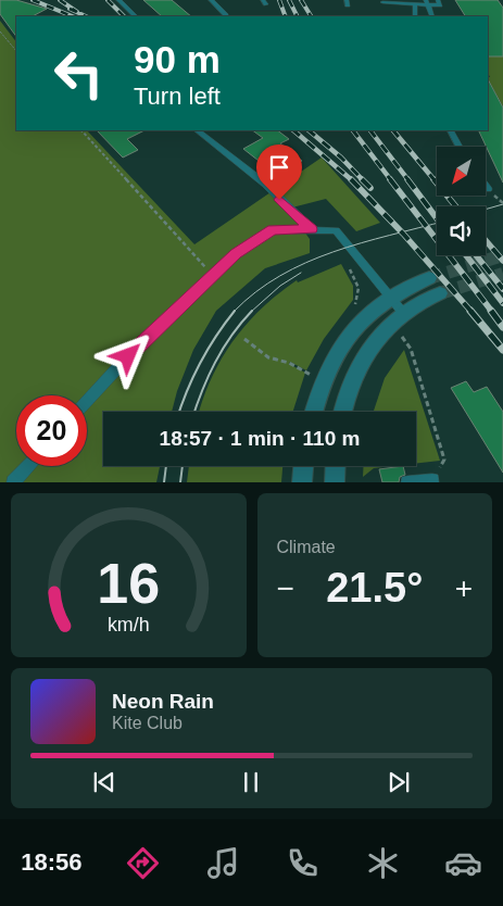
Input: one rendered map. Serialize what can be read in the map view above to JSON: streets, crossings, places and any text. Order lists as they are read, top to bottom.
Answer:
{
  "north": "bottom left",
  "page": {
    "turn": ["90 m", "Turn left"],
    "limit": "20",
    "trip": "18:57 · 1 min · 110 m",
    "tile": "Climate",
    "heat": ["−", "21.5°", "+"],
    "song": ["Neon Rain", "Kite Club"],
    "tabs": "18:56",
    "gauge": ["16", "km/h"]
  }
}
